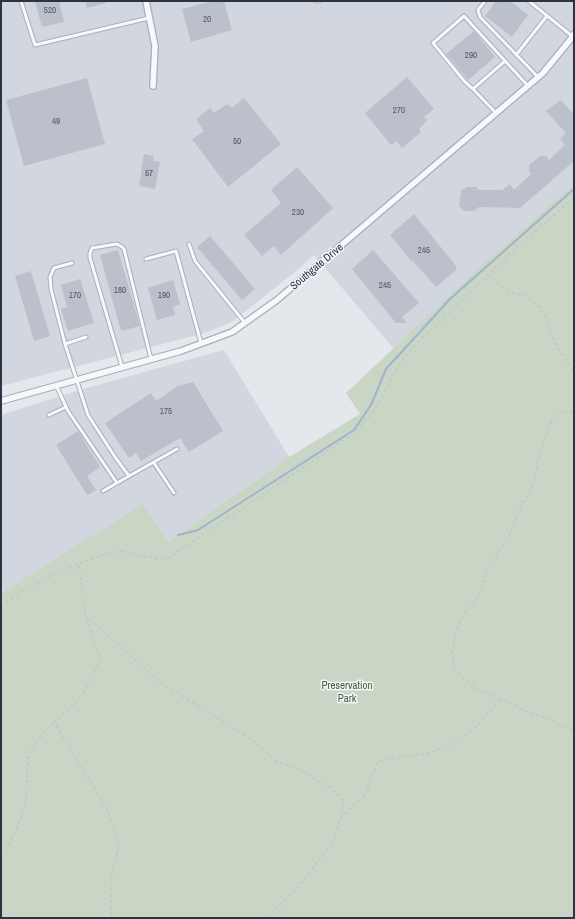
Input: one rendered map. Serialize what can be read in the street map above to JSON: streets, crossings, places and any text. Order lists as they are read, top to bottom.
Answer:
{
  "streets": {
    "street": ["Southgate Drive"]
  },
  "parks": ["Preservation Park"],
  "house_numbers": [
    "520",
    "20",
    "290",
    "270",
    "49",
    "50",
    "57",
    "230",
    "245",
    "245",
    "180",
    "170",
    "190",
    "175"
  ]
}
